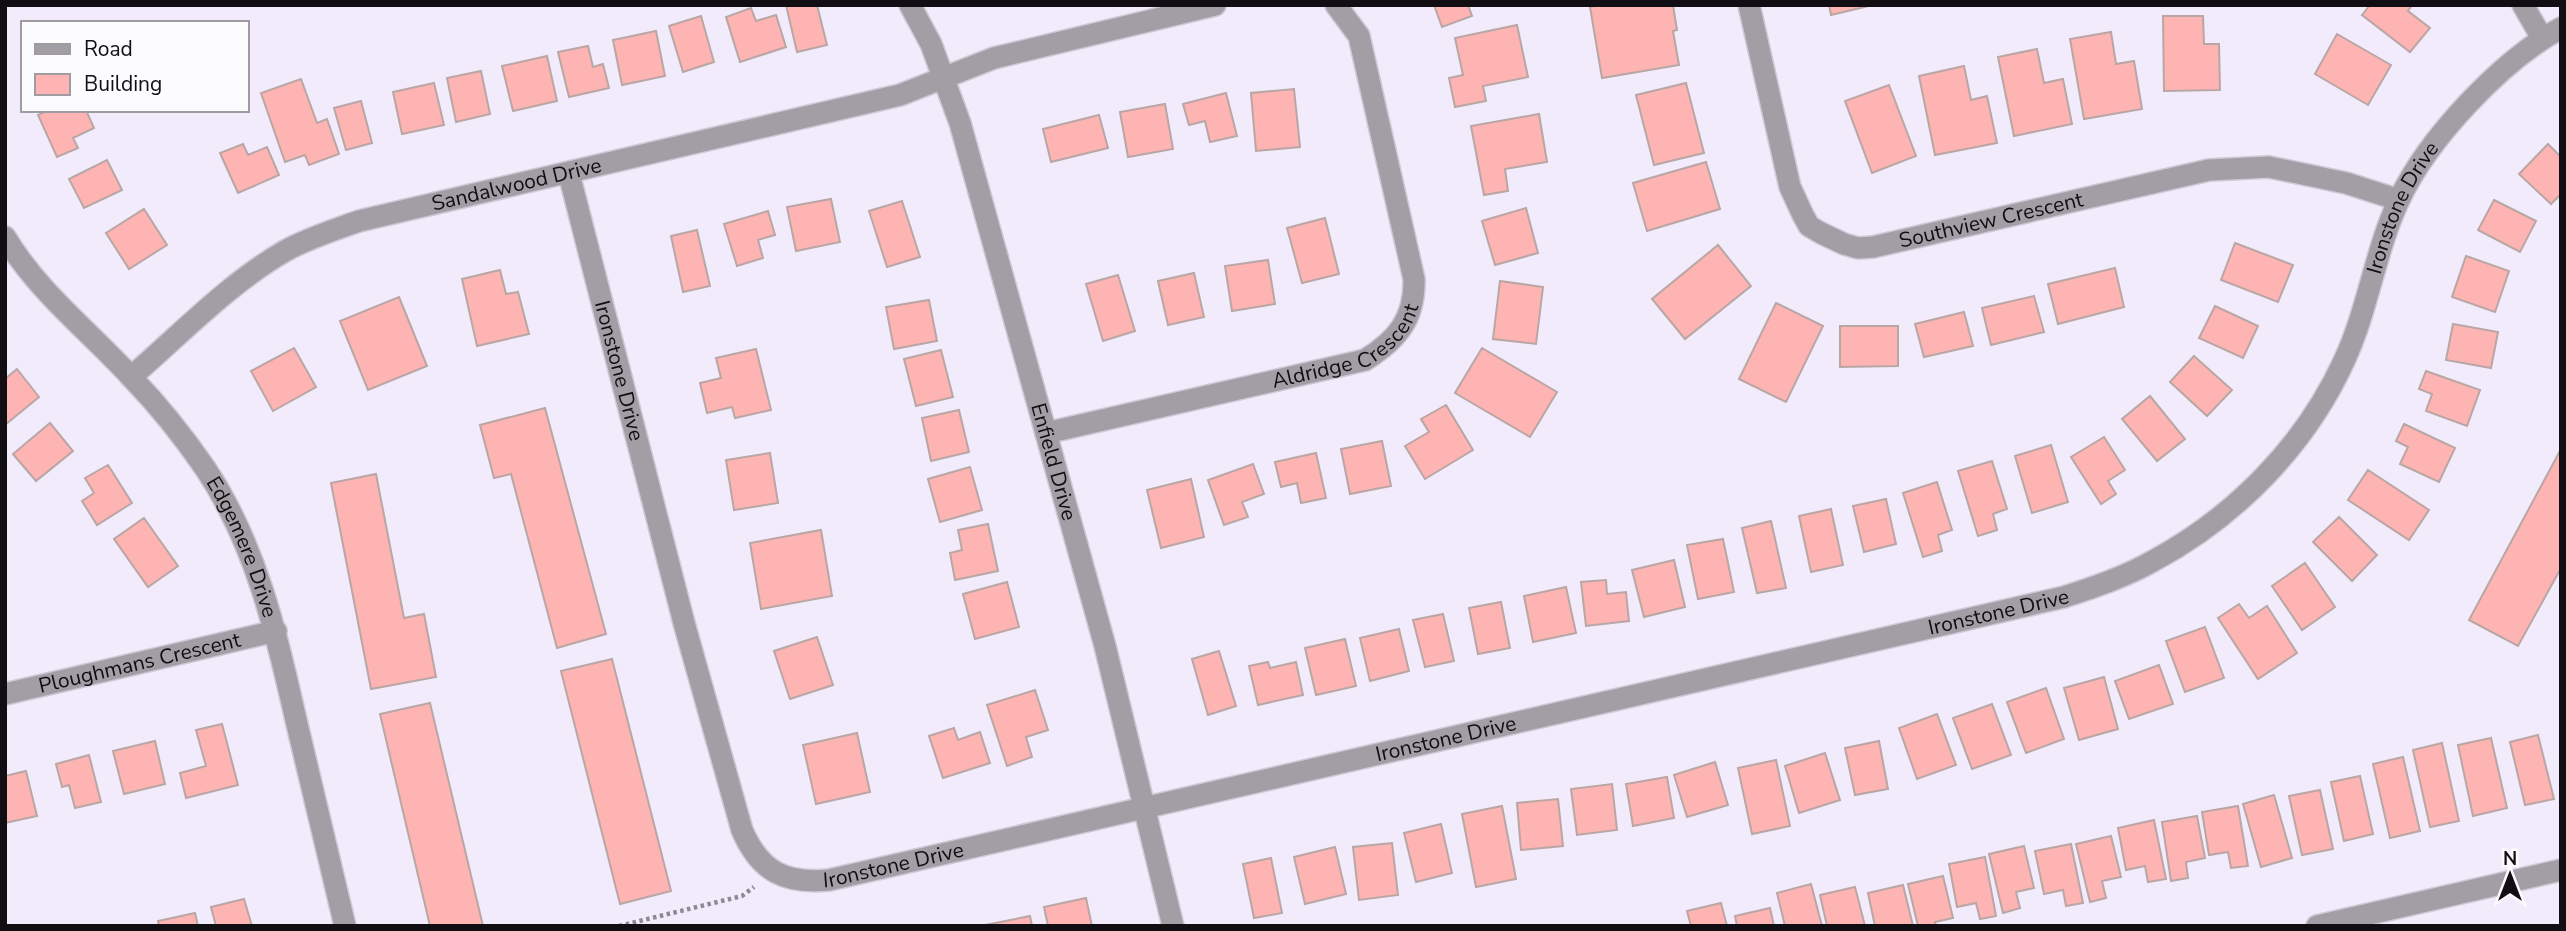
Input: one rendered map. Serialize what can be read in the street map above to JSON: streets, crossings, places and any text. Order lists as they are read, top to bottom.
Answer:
{
  "streets": {
    "street": [
      "Sandalwood Drive",
      "Ironstone Drive",
      "Southview Crescent",
      "Aldridge Crescent",
      "Enfield Drive",
      "Edgemere Drive",
      "Ploughmans Crescent"
    ]
  },
  "crossings": [
    ["Sandalwood Drive", "Ironstone Drive"],
    ["Sandalwood Drive", "Enfield Drive"],
    ["Sandalwood Drive", "Edgemere Drive"],
    ["Ironstone Drive", "Southview Crescent"],
    ["Ironstone Drive", "Enfield Drive"],
    ["Aldridge Crescent", "Enfield Drive"],
    ["Edgemere Drive", "Ploughmans Crescent"]
  ],
  "legend": ["Road", "Building"],
  "north": "top"
}
